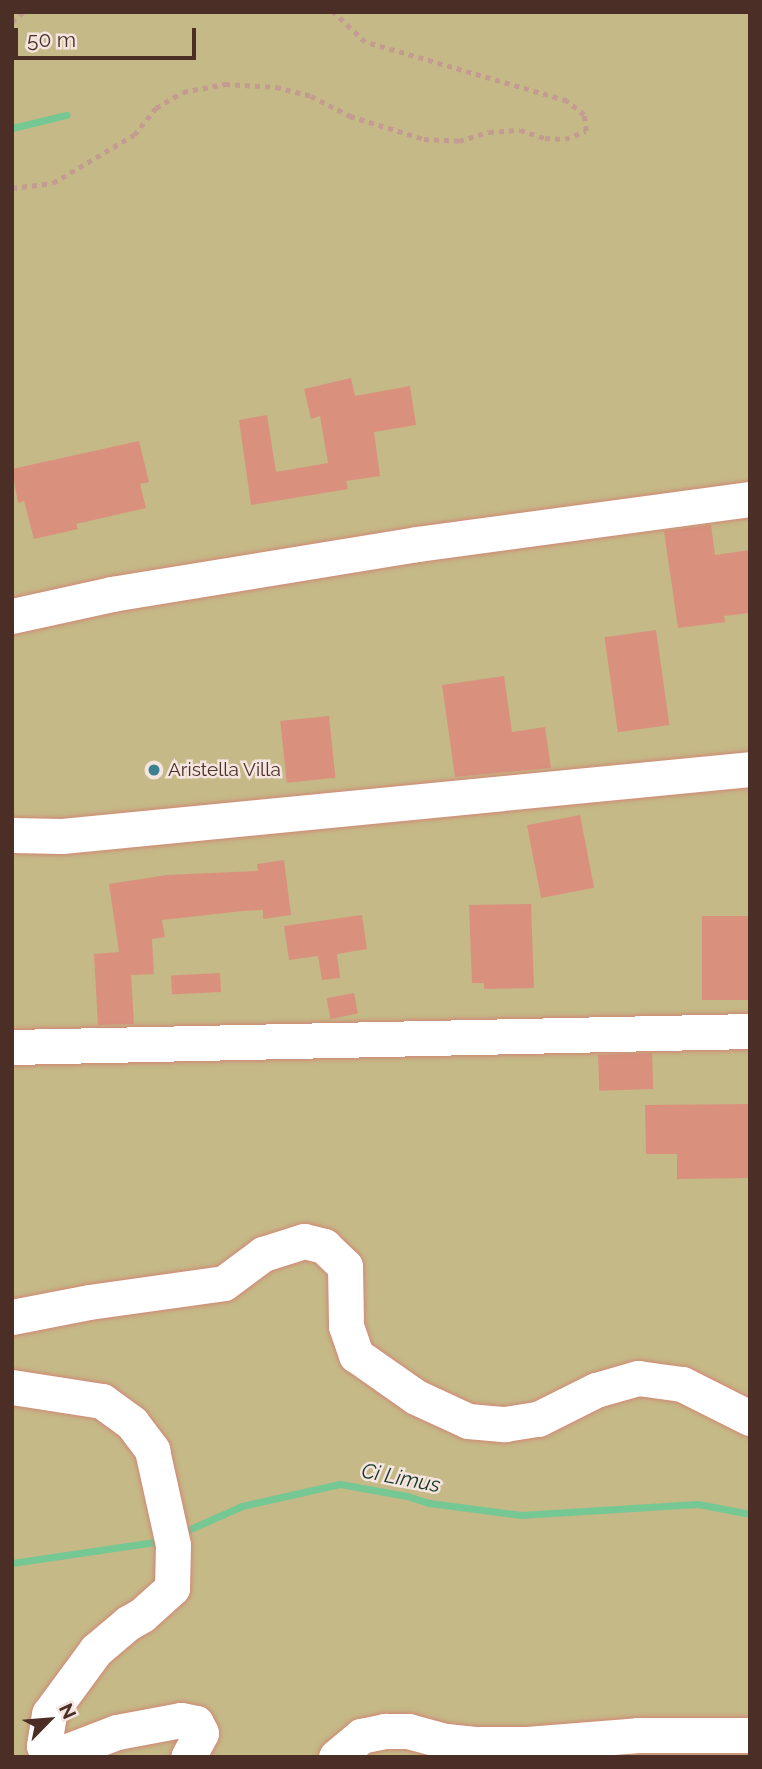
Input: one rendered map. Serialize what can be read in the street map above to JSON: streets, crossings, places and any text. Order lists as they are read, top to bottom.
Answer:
{
  "water": ["Ci Limus"],
  "places": ["Aristella Villa"],
  "scale_bar": "50 m",
  "north": "top right"
}
